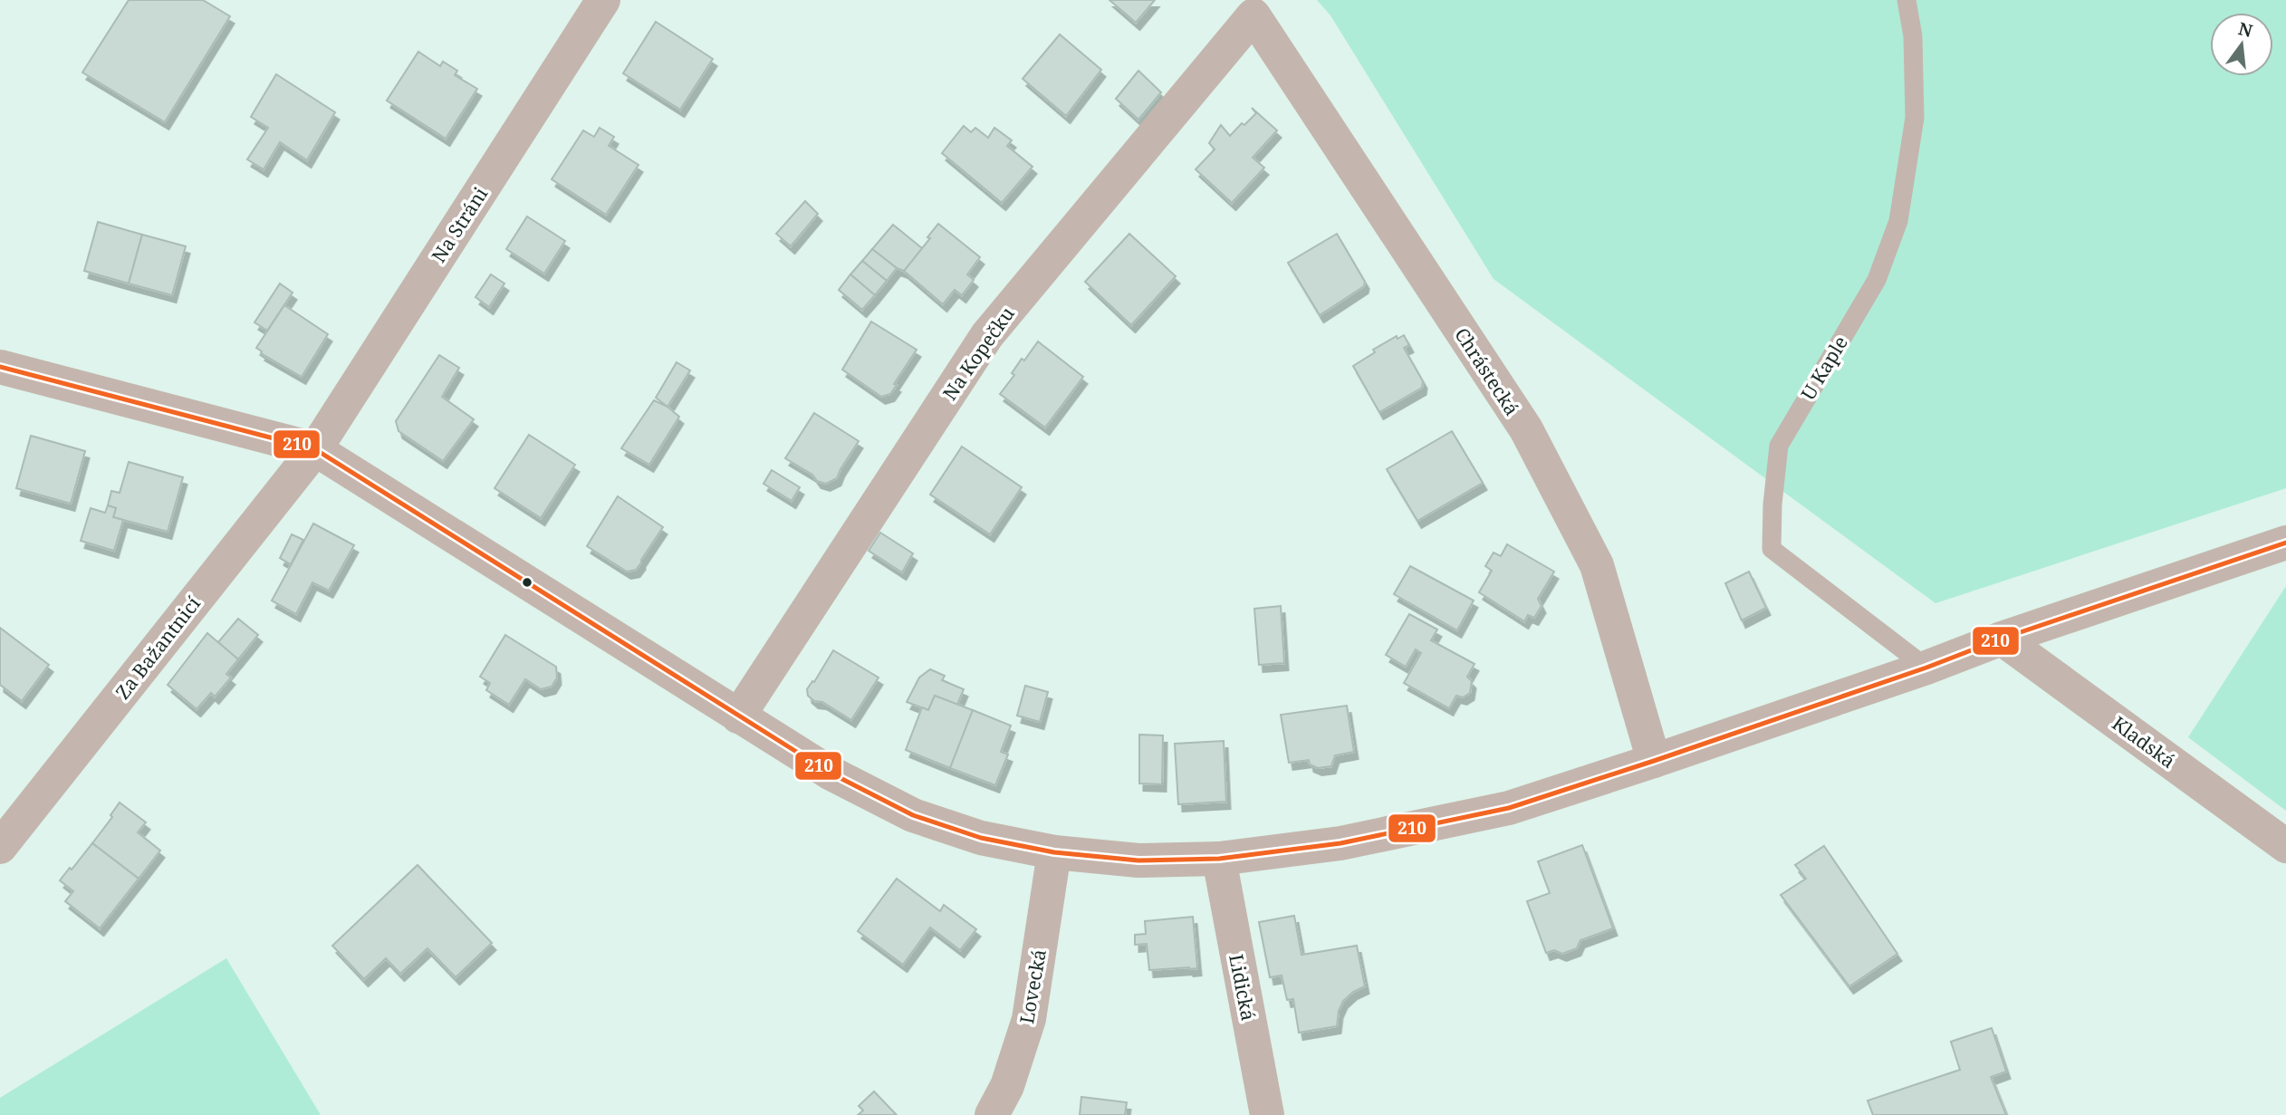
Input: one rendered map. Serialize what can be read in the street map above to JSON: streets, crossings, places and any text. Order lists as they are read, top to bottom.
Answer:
{
  "streets": {
    "street": [
      "Na Stráni",
      "Na Kopečku",
      "Chrástecká",
      "Za Bažantnicí",
      "Kladská",
      "Lovecká",
      "Lidická"
    ],
    "lane": ["U Kaple"]
  },
  "crossings": [
    ["Na Stráni", "Za Bažantnicí"],
    ["Na Kopečku", "Chrástecká"]
  ],
  "lines": ["transit line 210"],
  "north": "top"
}
